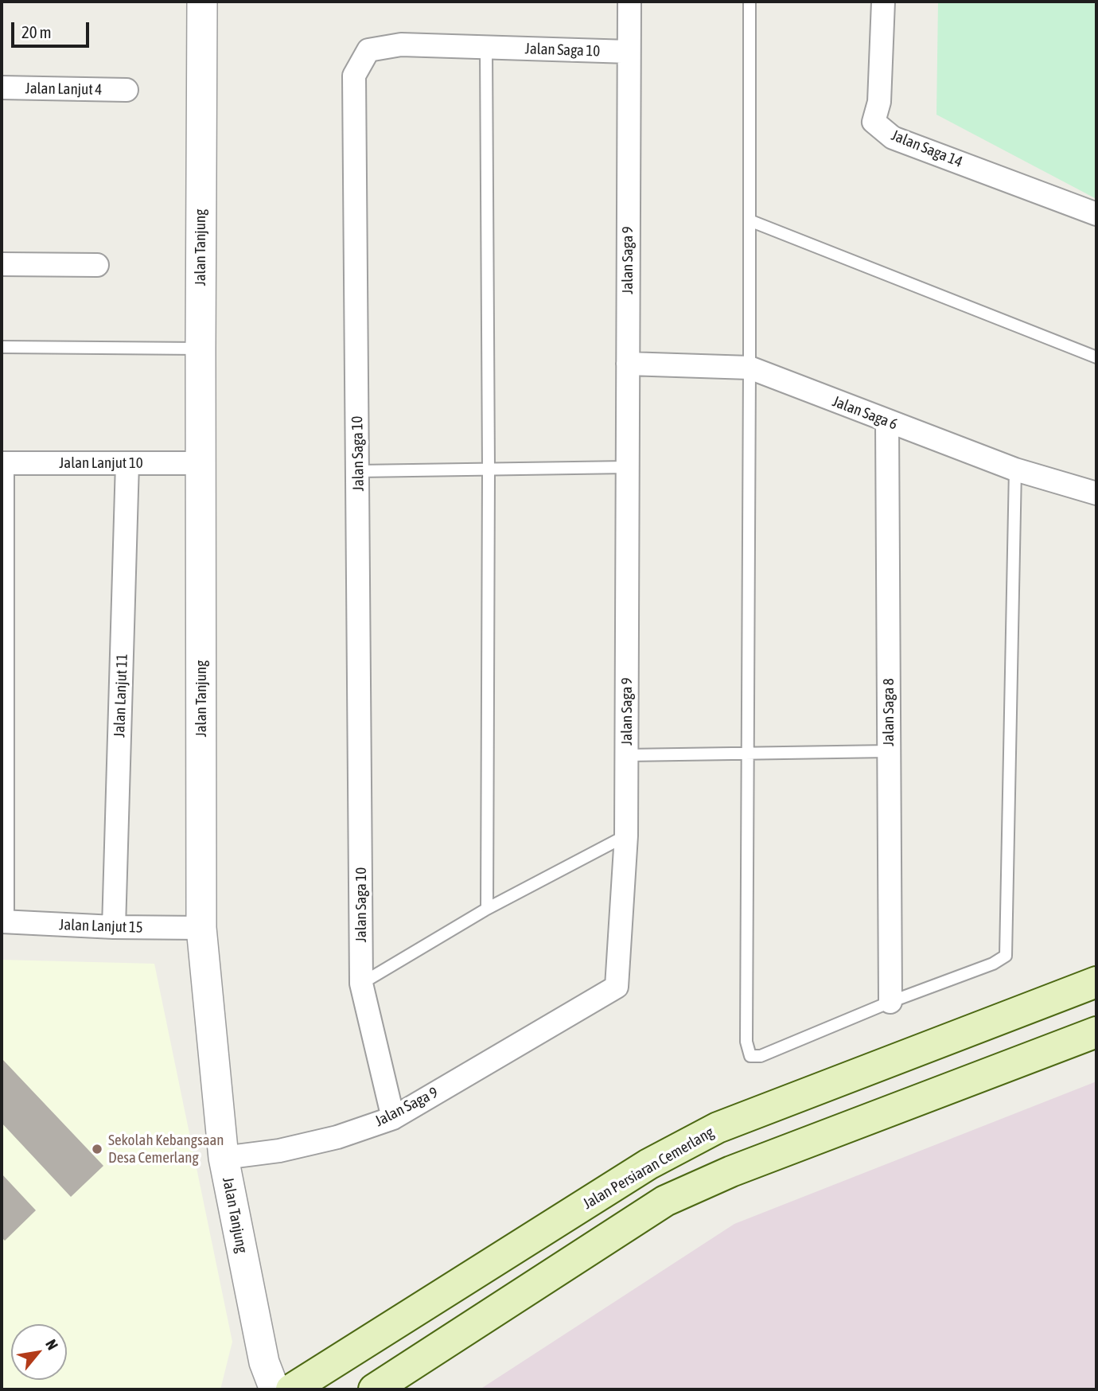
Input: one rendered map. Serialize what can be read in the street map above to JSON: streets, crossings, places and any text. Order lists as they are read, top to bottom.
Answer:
{
  "streets": {
    "main road": ["Jalan Persiaran Cemerlang"],
    "street": [
      "Jalan Saga 10",
      "Jalan Lanjut 4",
      "Jalan Saga 14",
      "Jalan Tanjung",
      "Jalan Saga 9",
      "Jalan Saga 6",
      "Jalan Lanjut 10",
      "Jalan Lanjut 11",
      "Jalan Saga 8",
      "Jalan Lanjut 15"
    ]
  },
  "crossings": [
    ["Jalan Saga 10", "Jalan Saga 9"],
    ["Jalan Tanjung", "Jalan Saga 9"],
    ["Jalan Tanjung", "Jalan Lanjut 10"],
    ["Jalan Tanjung", "Jalan Lanjut 15"],
    ["Jalan Saga 9", "Jalan Saga 6"],
    ["Jalan Saga 6", "Jalan Saga 8"],
    ["Jalan Lanjut 10", "Jalan Lanjut 11"],
    ["Jalan Lanjut 11", "Jalan Lanjut 15"]
  ],
  "places": ["Sekolah Kebangsaan Desa Cemerlang"],
  "scale_bar": "20 m",
  "north": "top right"
}
